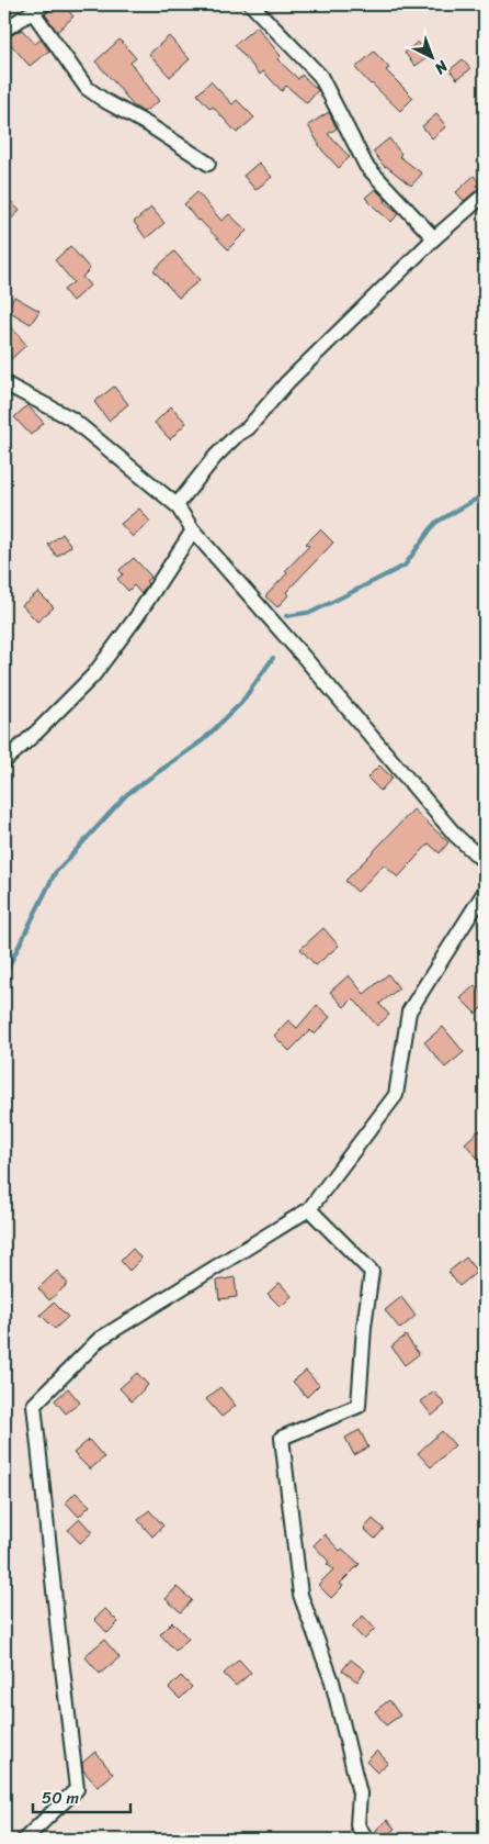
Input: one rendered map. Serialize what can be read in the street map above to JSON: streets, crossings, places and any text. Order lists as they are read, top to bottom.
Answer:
{
  "scale_bar": "50 m",
  "north": "bottom right"
}
